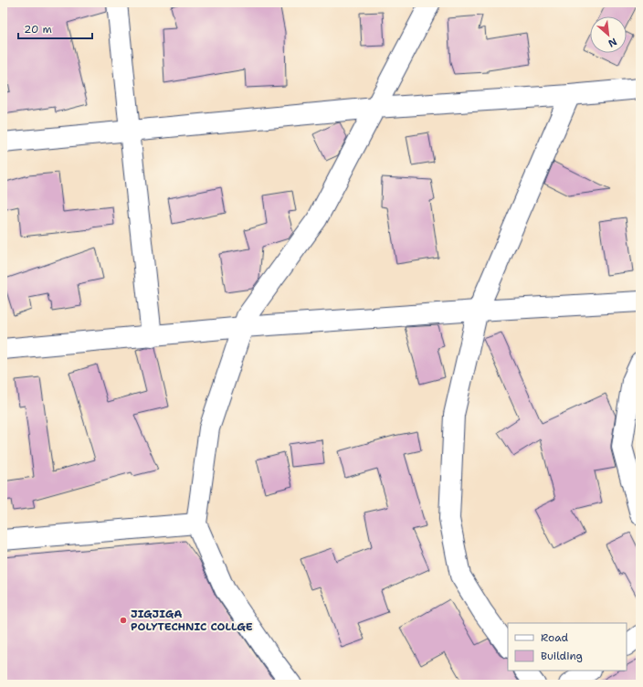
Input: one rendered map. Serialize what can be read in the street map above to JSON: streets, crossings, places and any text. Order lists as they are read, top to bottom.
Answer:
{
  "places": ["JIGJIGA POLYTECHNIC COLLGE"],
  "legend": ["Road", "Building"],
  "scale_bar": "20 m",
  "north": "bottom right"
}
